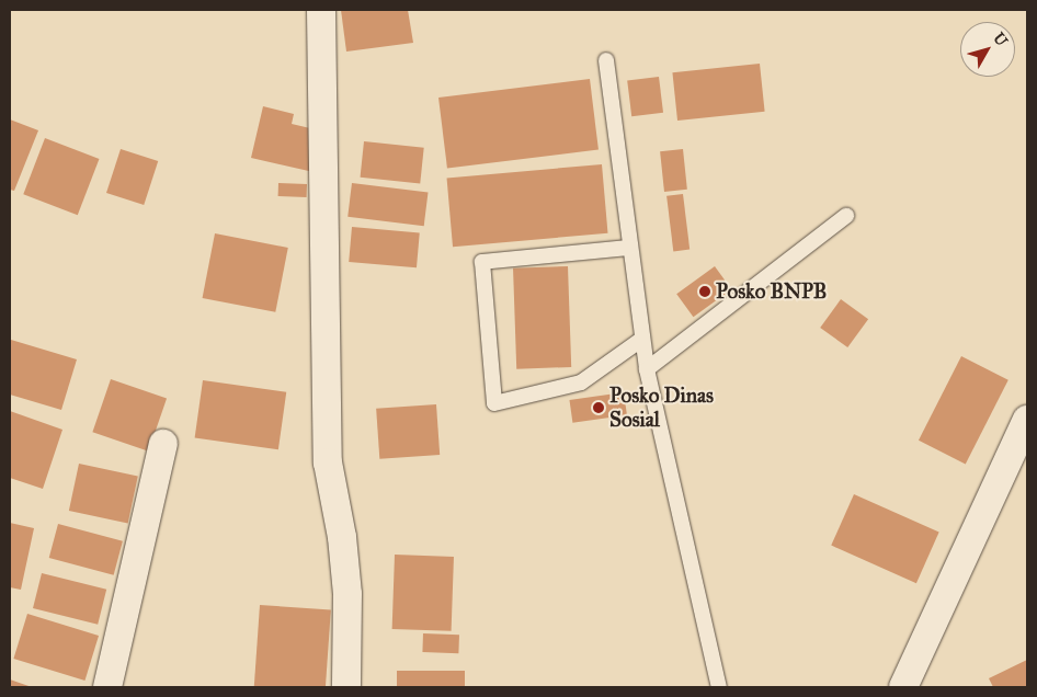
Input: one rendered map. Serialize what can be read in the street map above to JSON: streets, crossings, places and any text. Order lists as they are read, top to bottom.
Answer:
{
  "places": ["Posko BNPB", "Posko Dinas Sosial"],
  "north": "top right"
}
